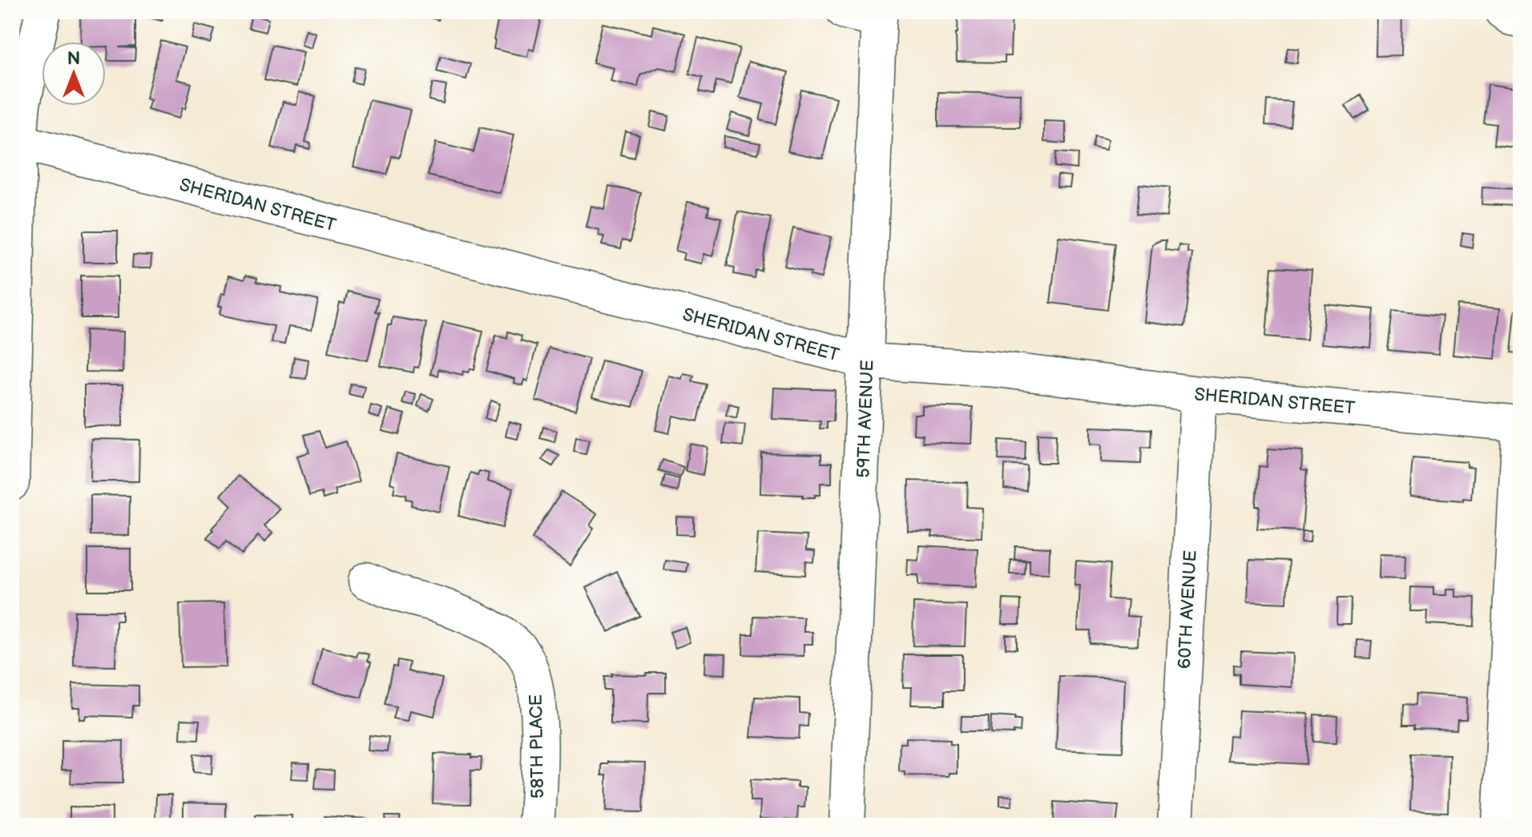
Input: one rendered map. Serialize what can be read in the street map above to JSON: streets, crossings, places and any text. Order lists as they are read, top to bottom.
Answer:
{
  "streets": {
    "street": [
      "SHERIDAN STREET",
      "59TH AVENUE",
      "60TH AVENUE",
      "58TH PLACE"
    ]
  },
  "crossings": [
    ["SHERIDAN STREET", "59TH AVENUE"],
    ["SHERIDAN STREET", "60TH AVENUE"]
  ],
  "north": "top"
}
